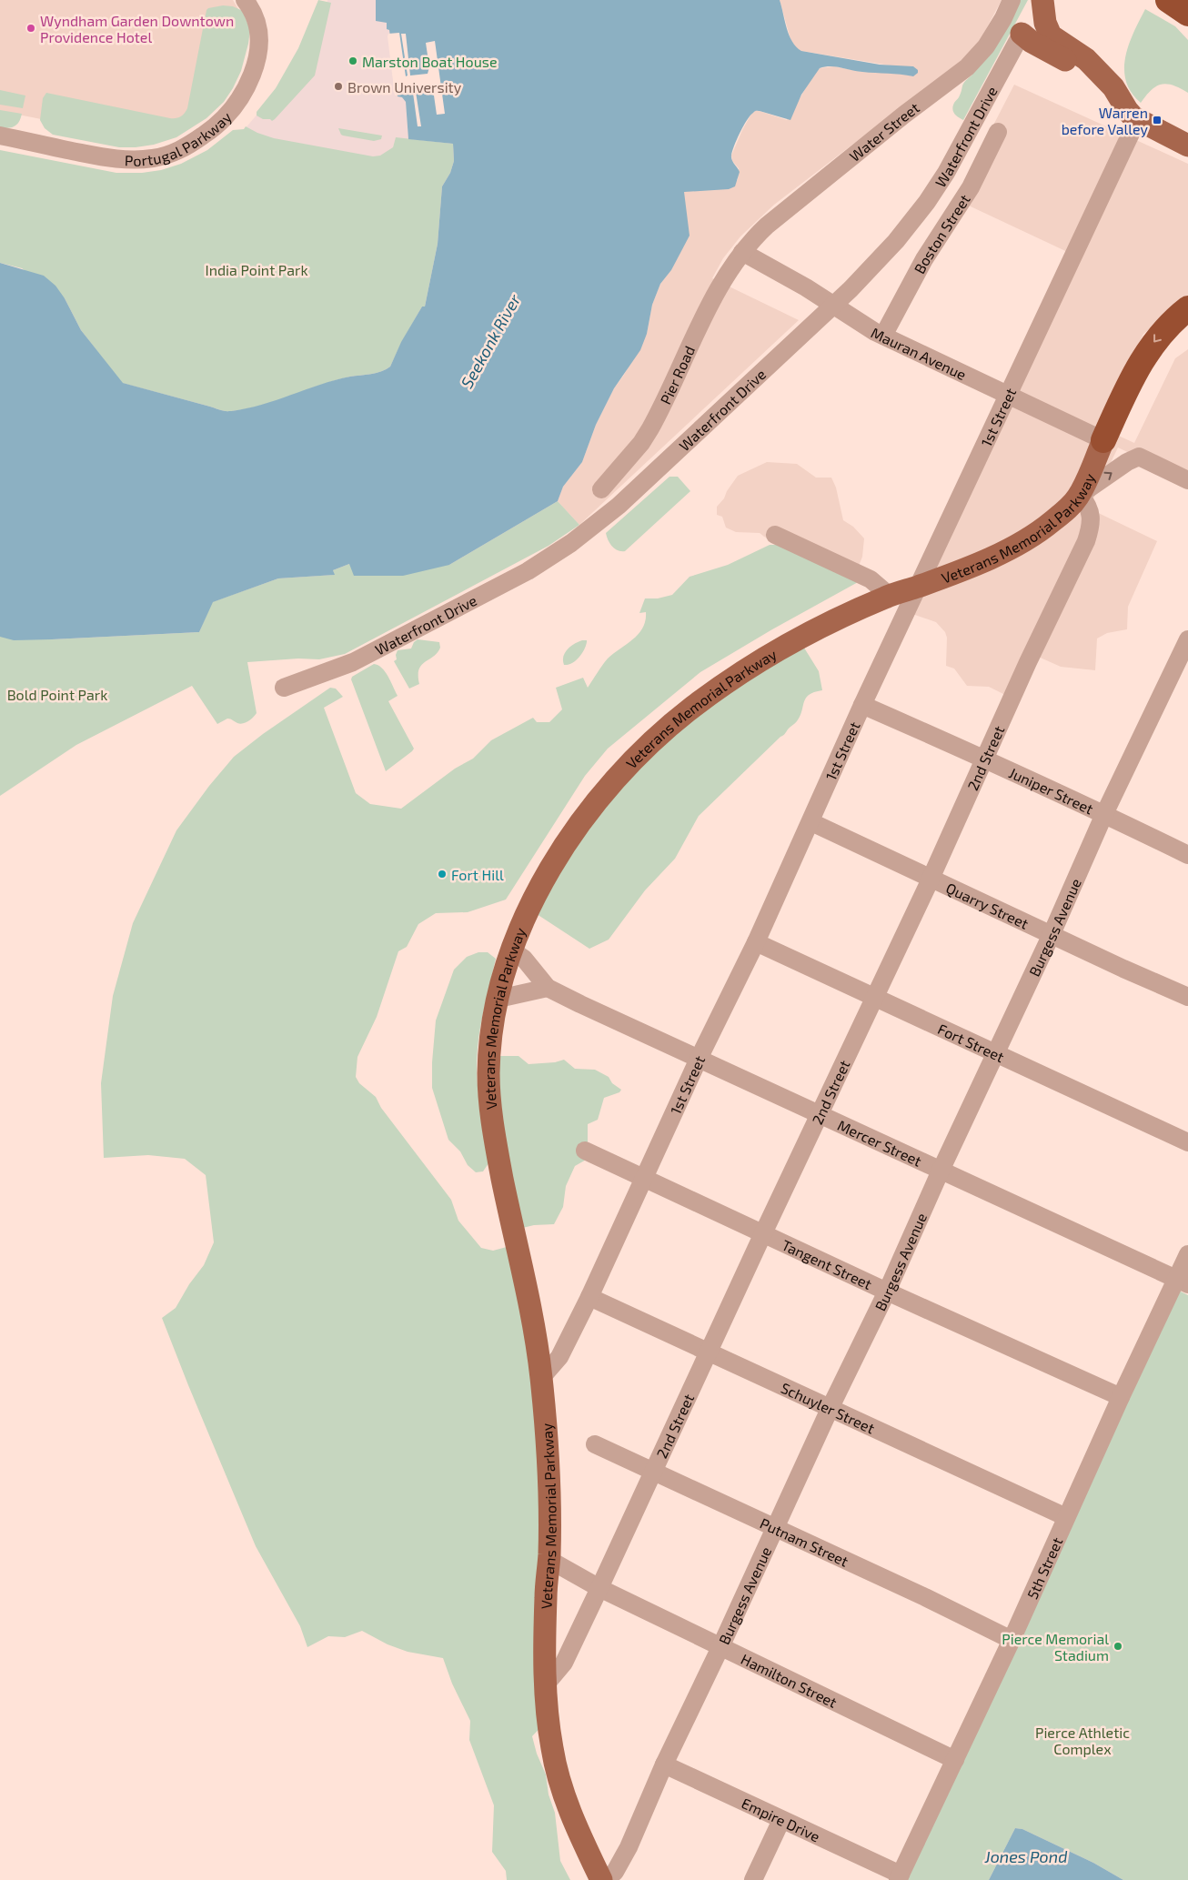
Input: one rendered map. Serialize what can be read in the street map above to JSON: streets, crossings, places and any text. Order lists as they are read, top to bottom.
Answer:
{
  "streets": {
    "main road": ["Waterfront Drive", "Veterans Memorial Parkway"],
    "street": [
      "Water Street",
      "Portugal Parkway",
      "Boston Street",
      "Mauran Avenue",
      "Pier Road",
      "1st Street",
      "2nd Street",
      "Juniper Street",
      "Quarry Street",
      "Burgess Avenue",
      "Fort Street",
      "Mercer Street",
      "Tangent Street",
      "Schuyler Street",
      "Putnam Street",
      "5th Street",
      "Hamilton Street",
      "Empire Drive"
    ]
  },
  "crossings": [
    ["Water Street", "Mauran Avenue"],
    ["Water Street", "Pier Road"],
    ["Waterfront Drive", "Mauran Avenue"],
    ["Boston Street", "Mauran Avenue"],
    ["Mauran Avenue", "Pier Road"],
    ["Mauran Avenue", "1st Street"],
    ["Mauran Avenue", "Veterans Memorial Parkway"],
    ["1st Street", "Veterans Memorial Parkway"],
    ["1st Street", "Juniper Street"],
    ["1st Street", "Quarry Street"],
    ["1st Street", "Fort Street"],
    ["1st Street", "Mercer Street"],
    ["1st Street", "Tangent Street"],
    ["1st Street", "Schuyler Street"],
    ["Veterans Memorial Parkway", "2nd Street"],
    ["Veterans Memorial Parkway", "Burgess Avenue"],
    ["Veterans Memorial Parkway", "Mercer Street"],
    ["Veterans Memorial Parkway", "Hamilton Street"],
    ["2nd Street", "Juniper Street"],
    ["2nd Street", "Quarry Street"],
    ["2nd Street", "Fort Street"],
    ["2nd Street", "Mercer Street"],
    ["2nd Street", "Tangent Street"],
    ["2nd Street", "Schuyler Street"],
    ["2nd Street", "Putnam Street"],
    ["2nd Street", "Hamilton Street"],
    ["Juniper Street", "Burgess Avenue"],
    ["Quarry Street", "Burgess Avenue"],
    ["Burgess Avenue", "Fort Street"],
    ["Burgess Avenue", "Mercer Street"],
    ["Burgess Avenue", "Tangent Street"],
    ["Burgess Avenue", "Schuyler Street"],
    ["Burgess Avenue", "Putnam Street"],
    ["Burgess Avenue", "Hamilton Street"],
    ["Burgess Avenue", "Empire Drive"],
    ["Mercer Street", "5th Street"],
    ["Tangent Street", "5th Street"],
    ["Schuyler Street", "5th Street"],
    ["Putnam Street", "5th Street"],
    ["5th Street", "Hamilton Street"],
    ["5th Street", "Empire Drive"]
  ],
  "water": ["Seekonk River", "Jones Pond"],
  "parks": ["India Point Park", "Bold Point Park", "Pierce Athletic Complex"],
  "places": {
    "other": [
      "Wyndham Garden Downtown Providence Hotel",
      "Marston Boat House",
      "Brown University",
      "Fort Hill",
      "Pierce Memorial Stadium"
    ],
    "transit": ["Warren before Valley"]
  }
}
